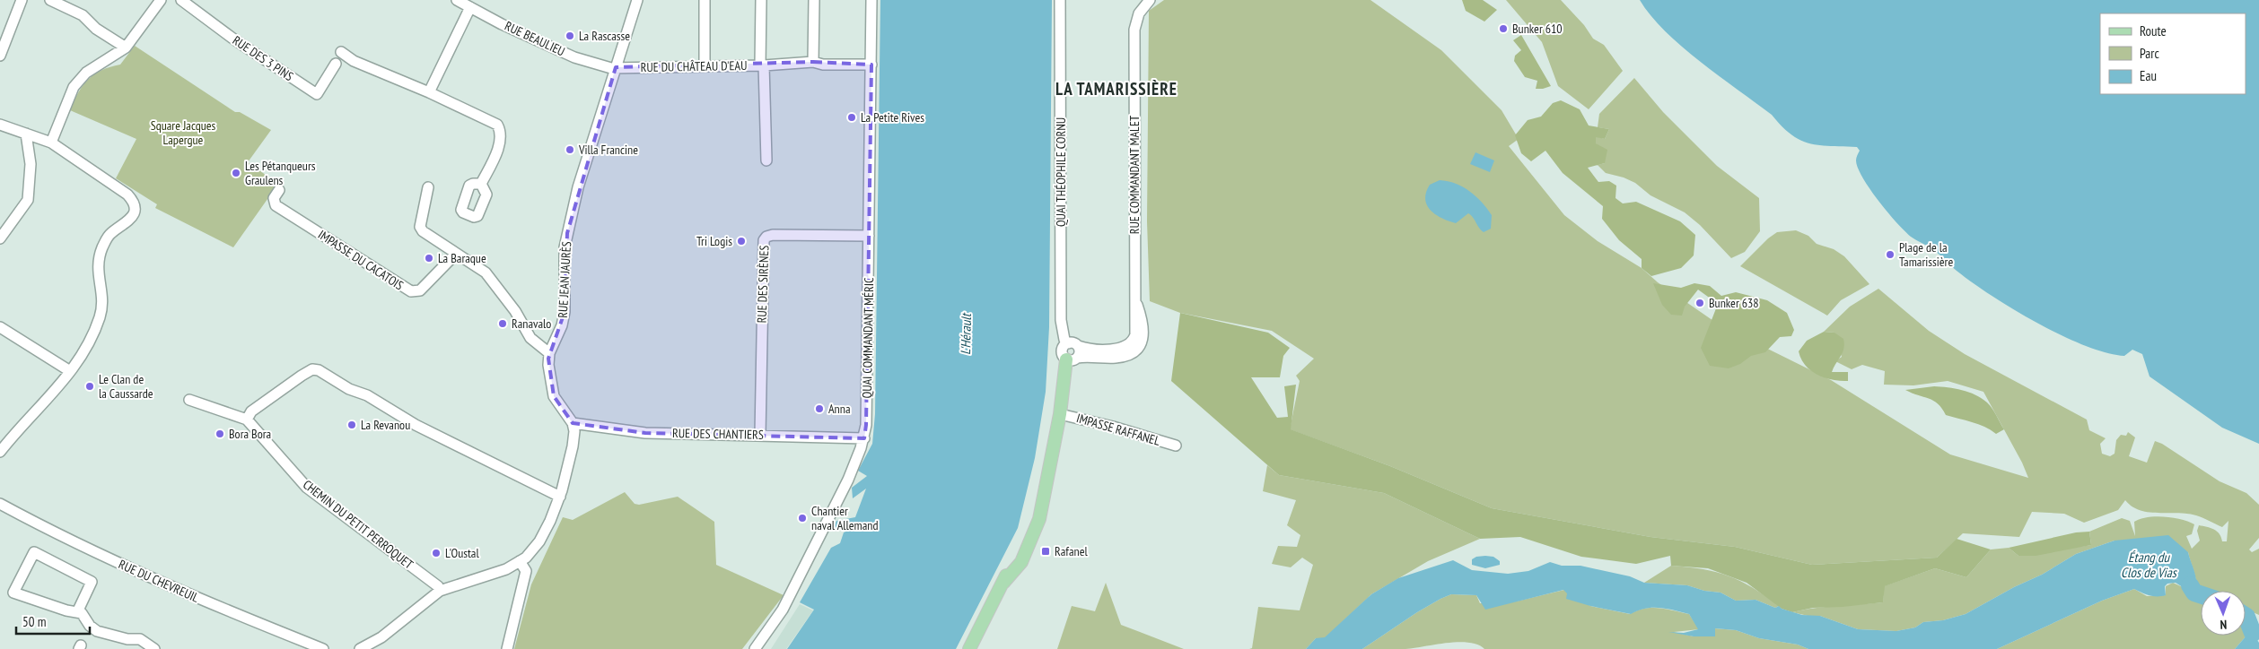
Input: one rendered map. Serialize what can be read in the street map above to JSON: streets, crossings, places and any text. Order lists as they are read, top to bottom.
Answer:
{
  "streets": {
    "street": [
      "RUE BEAULIEU",
      "RUE DES 3 PINS",
      "RUE DU CHÂTEAU D'EAU",
      "QUAI THÉOPHILE CORNU",
      "RUE COMMANDANT MALET",
      "IMPASSE DU CACATOIS",
      "RUE JEAN JAURÈS",
      "RUE DES SIRÈNES",
      "QUAI COMMANDANT MÉRIC",
      "IMPASSE RAFFANEL",
      "RUE DES CHANTIERS",
      "CHEMIN DU PETIT PERROQUET",
      "RUE DU CHEVREUIL"
    ]
  },
  "crossings": [
    ["RUE BEAULIEU", "RUE DU CHÂTEAU D'EAU"],
    ["RUE BEAULIEU", "RUE JEAN JAURÈS"],
    ["RUE DU CHÂTEAU D'EAU", "RUE JEAN JAURÈS"],
    ["QUAI THÉOPHILE CORNU", "RUE COMMANDANT MALET"],
    ["RUE JEAN JAURÈS", "RUE DES CHANTIERS"],
    ["RUE DES SIRÈNES", "QUAI COMMANDANT MÉRIC"],
    ["RUE DES SIRÈNES", "RUE DES CHANTIERS"],
    ["QUAI COMMANDANT MÉRIC", "RUE DES CHANTIERS"]
  ],
  "districts": ["LA TAMARISSIÈRE"],
  "water": ["L'Hérault", "Étang du Clos de Vias"],
  "parks": ["Square Jacques Lapergue"],
  "places": {
    "other": [
      "Bunker 610",
      "La Rascasse",
      "La Petite Rives",
      "Villa Francine",
      "Les Pétanqueurs Graulens",
      "Tri Logis",
      "Plage de la Tamarissière",
      "La Baraque",
      "Bunker 638",
      "Ranavalo",
      "Le Clan de la Caussarde",
      "Anna",
      "La Revanou",
      "Bora Bora",
      "Chantier naval Allemand",
      "L'Oustal"
    ],
    "transit": ["Rafanel"]
  },
  "legend": ["Route", "Parc", "Eau"],
  "scale_bar": "50 m",
  "north": "bottom"
}
